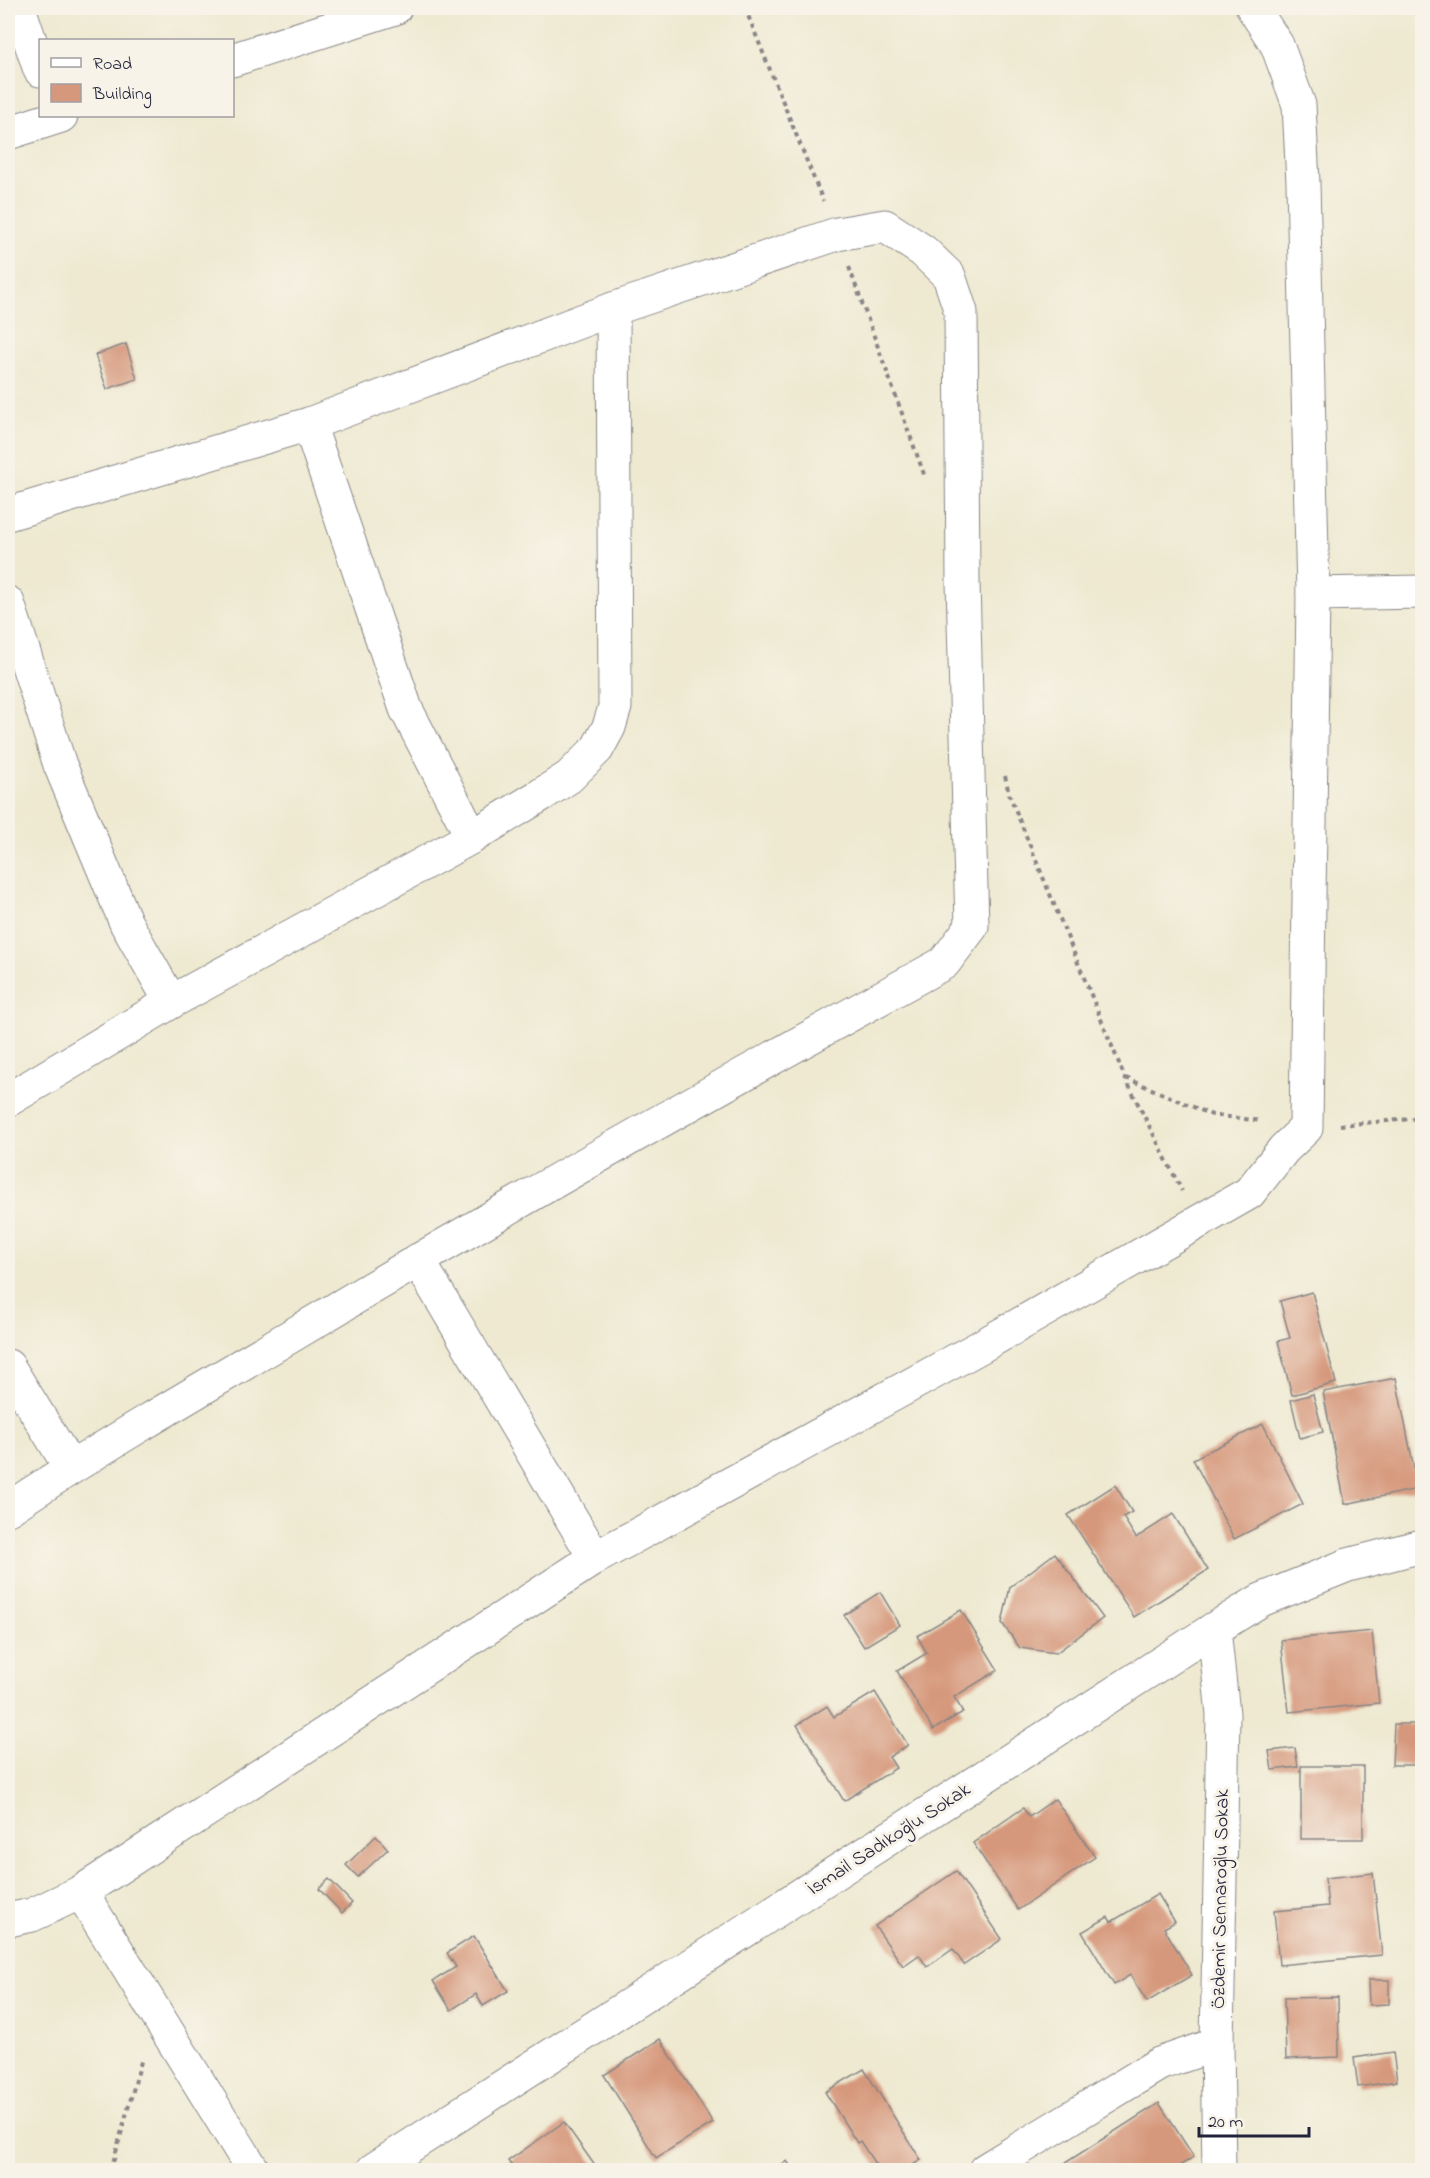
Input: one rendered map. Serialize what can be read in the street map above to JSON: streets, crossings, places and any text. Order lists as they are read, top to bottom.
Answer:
{
  "streets": {
    "street": ["İsmail Sadıkoğlu Sokak", "Özdemir Sennaroğlu Sokak"]
  },
  "crossings": [
    ["İsmail Sadıkoğlu Sokak", "Özdemir Sennaroğlu Sokak"]
  ],
  "legend": ["Road", "Building"],
  "scale_bar": "20 m"
}
